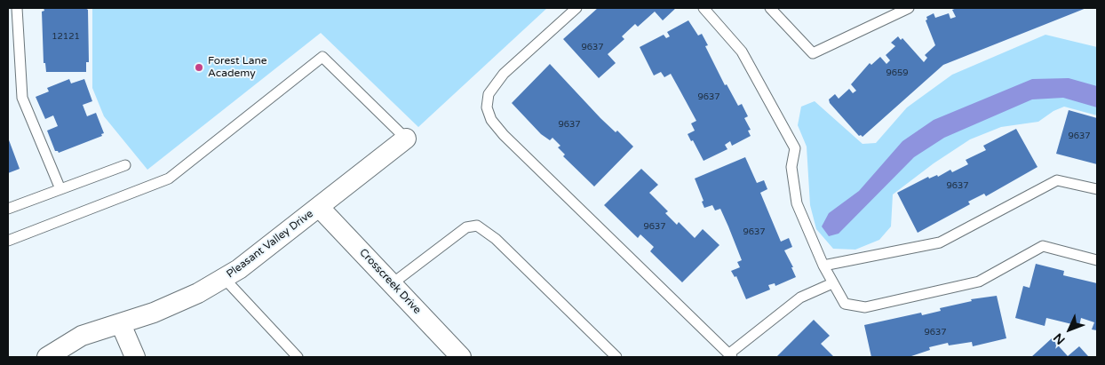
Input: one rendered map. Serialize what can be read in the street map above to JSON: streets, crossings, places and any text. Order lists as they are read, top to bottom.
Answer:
{
  "streets": {
    "street": ["Pleasant Valley Drive", "Crosscreek Drive"]
  },
  "crossings": [
    ["Pleasant Valley Drive", "Crosscreek Drive"]
  ],
  "places": ["Forest Lane Academy"],
  "house_numbers": [
    "12121",
    "9637",
    "9659",
    "9637",
    "9637",
    "9637",
    "9637",
    "9637",
    "9637",
    "9637"
  ],
  "north": "bottom left"
}
